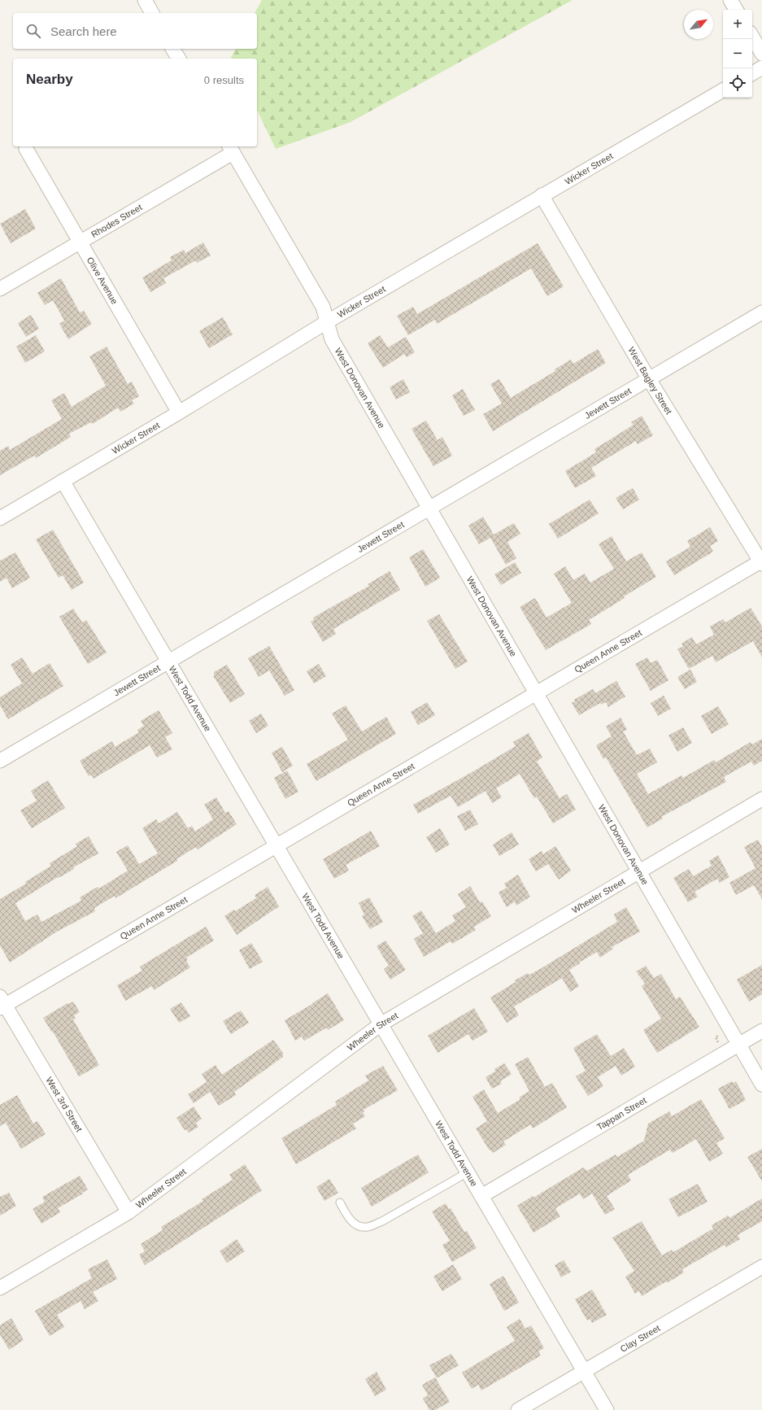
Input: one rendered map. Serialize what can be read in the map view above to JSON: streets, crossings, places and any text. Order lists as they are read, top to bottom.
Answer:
{
  "streets": {
    "street": [
      "Wicker Street",
      "Rhodes Street",
      "Olive Avenue",
      "West Bagley Street",
      "West Donovan Avenue",
      "Jewett Street",
      "Queen Anne Street",
      "West Todd Avenue",
      "Wheeler Street",
      "West 3rd Street",
      "Tappan Street",
      "Clay Street"
    ]
  },
  "crossings": [
    ["Wicker Street", "Olive Avenue"],
    ["Wicker Street", "West Bagley Street"],
    ["Wicker Street", "West Donovan Avenue"],
    ["Wicker Street", "West Todd Avenue"],
    ["Rhodes Street", "Olive Avenue"],
    ["Rhodes Street", "West Donovan Avenue"],
    ["West Bagley Street", "Jewett Street"],
    ["West Bagley Street", "Queen Anne Street"],
    ["West Donovan Avenue", "Jewett Street"],
    ["West Donovan Avenue", "Queen Anne Street"],
    ["West Donovan Avenue", "Wheeler Street"],
    ["West Donovan Avenue", "Tappan Street"],
    ["Jewett Street", "West Todd Avenue"],
    ["Queen Anne Street", "West Todd Avenue"],
    ["Queen Anne Street", "West 3rd Street"],
    ["West Todd Avenue", "Wheeler Street"],
    ["West Todd Avenue", "Tappan Street"],
    ["West Todd Avenue", "Clay Street"],
    ["Wheeler Street", "West 3rd Street"]
  ],
  "north": "top right",
  "page": {
    "map_buttons": ["+", "−"],
    "search": "Search here",
    "heading": ["Nearby", "0 results"]
  }
}
